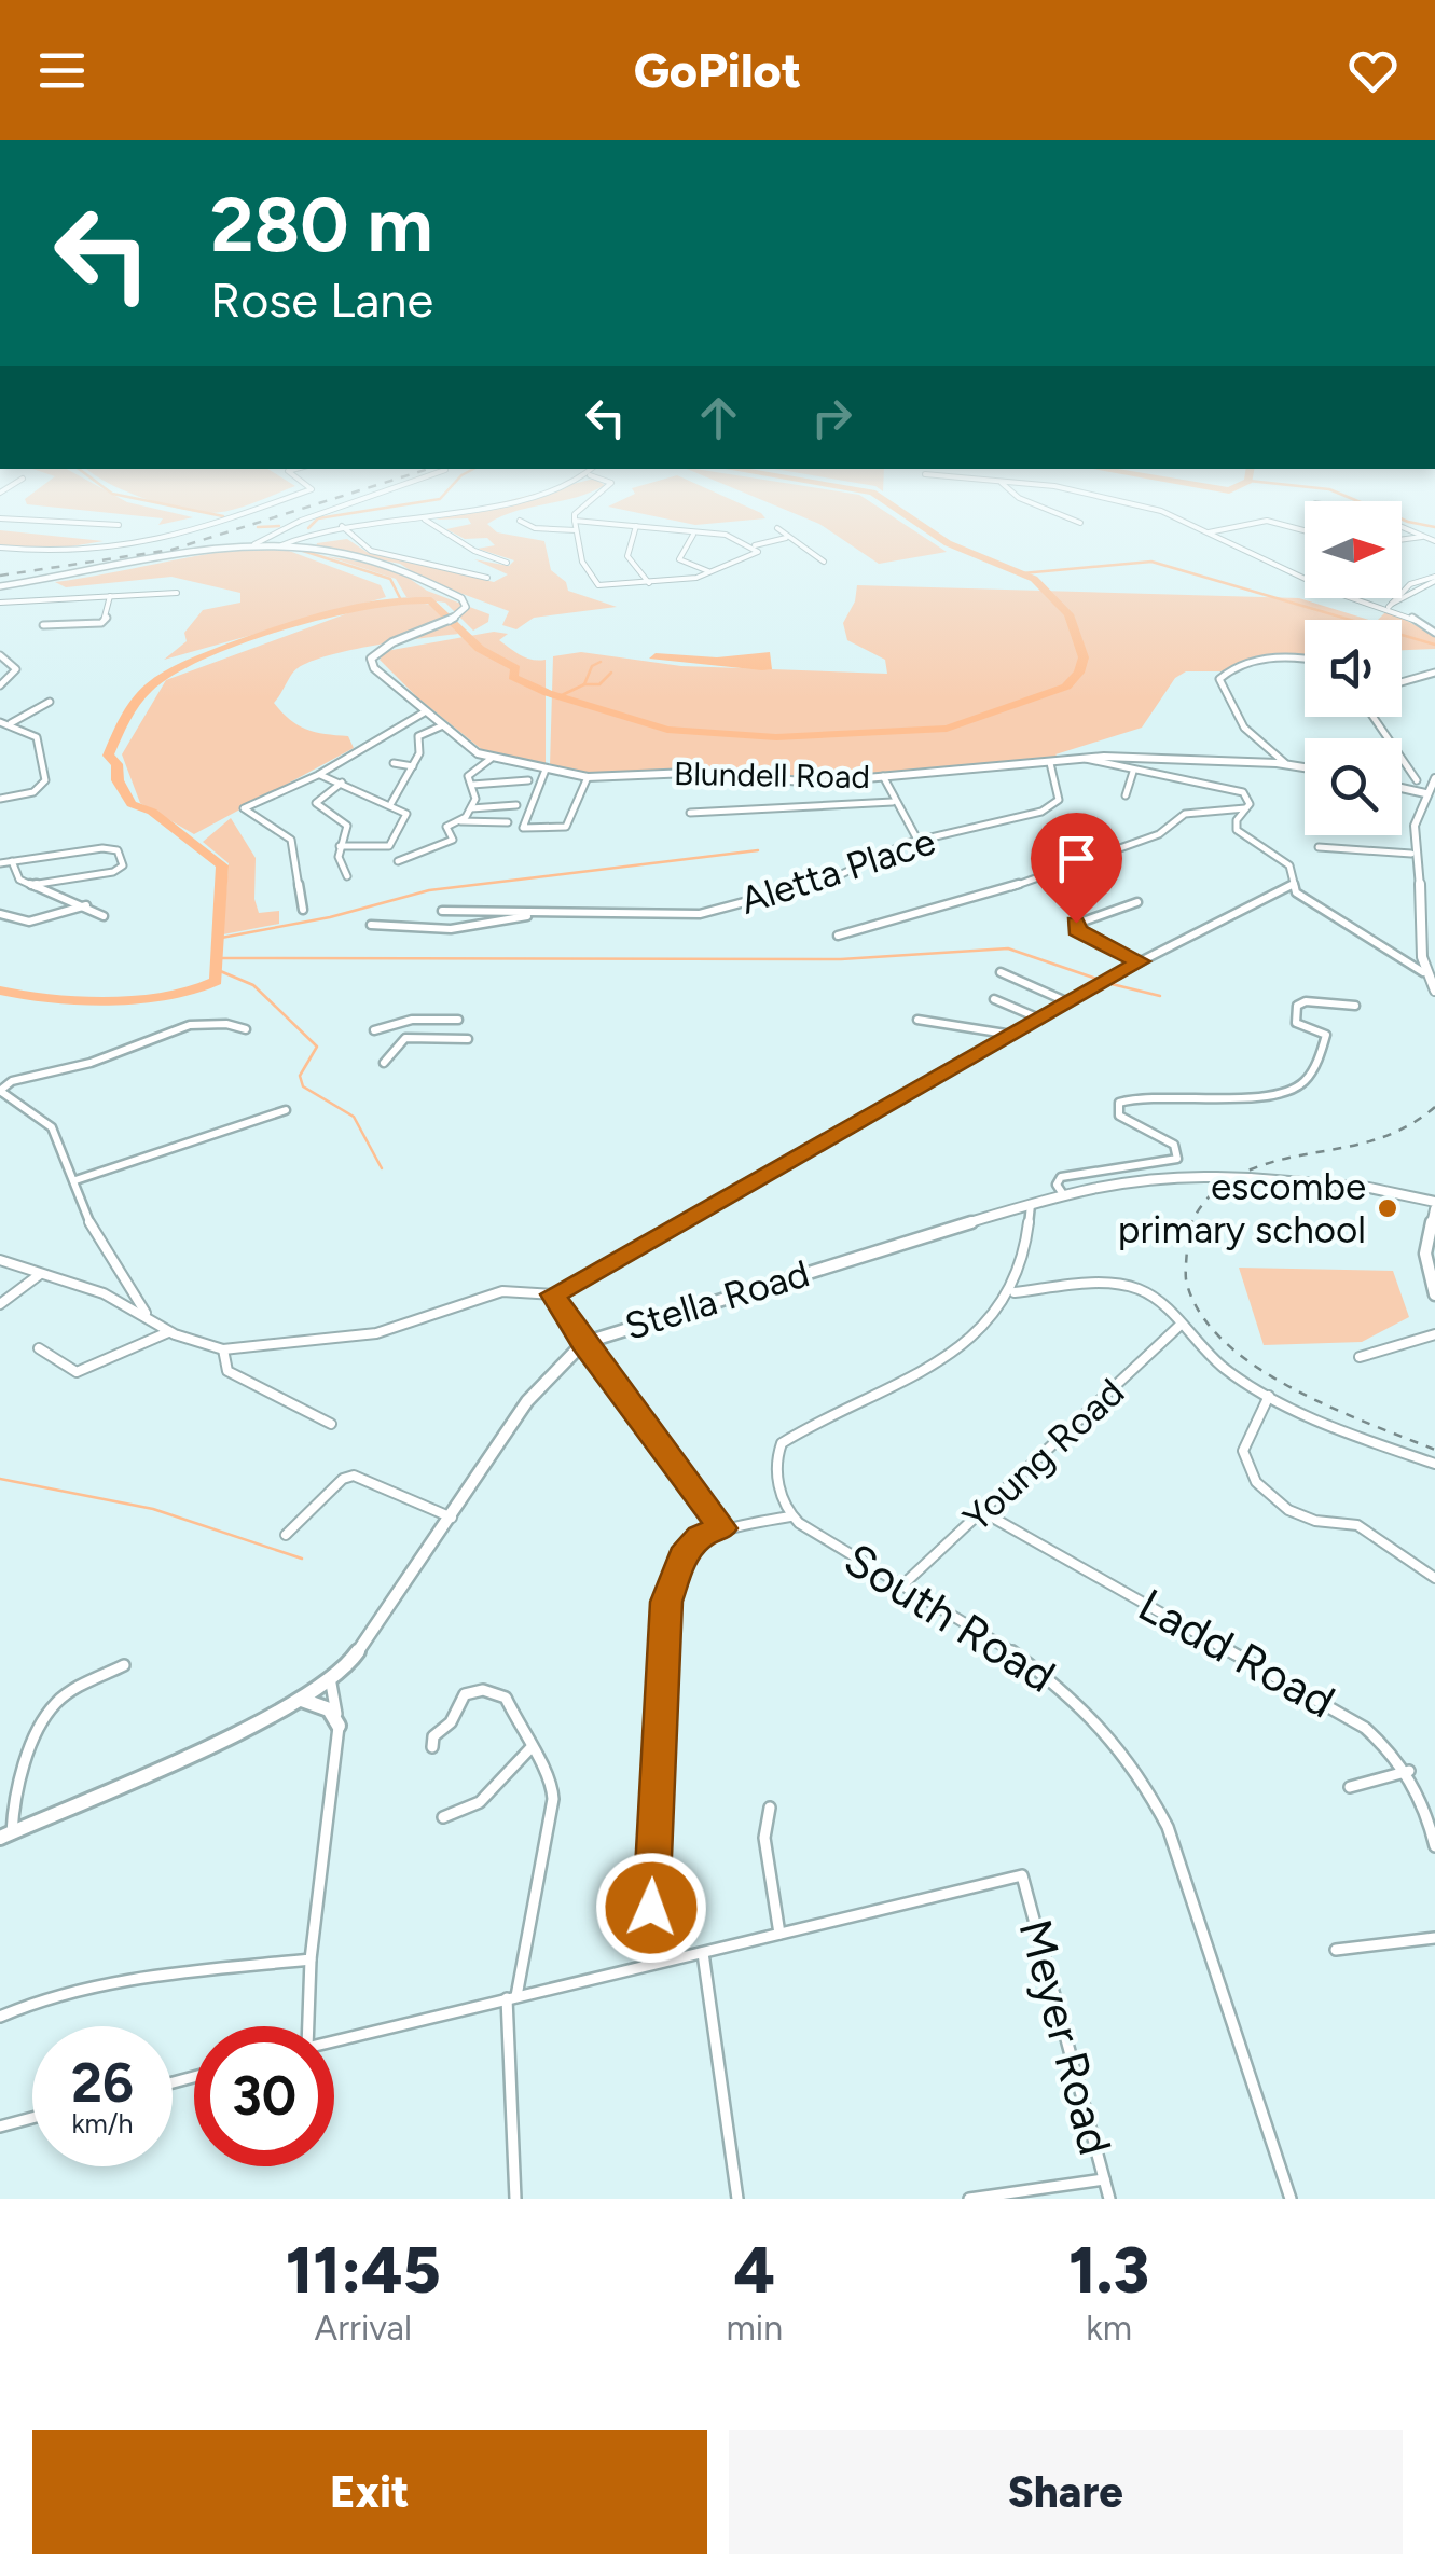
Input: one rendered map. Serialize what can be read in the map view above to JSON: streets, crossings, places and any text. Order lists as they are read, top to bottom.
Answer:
{
  "streets": {
    "main road": ["Stella Road"],
    "street": [
      "Blundell Road",
      "Aletta Place",
      "Young Road",
      "South Road",
      "Ladd Road",
      "Meyer Road"
    ]
  },
  "crossings": [
    ["Blundell Road", "Aletta Place"],
    ["Young Road", "South Road"],
    ["Young Road", "Ladd Road"]
  ],
  "places": ["escombe primary school"],
  "north": "right",
  "page": {
    "header": "GoPilot",
    "turn": ["280 m", "Rose Lane"],
    "speed": "26 km/h",
    "limit": "30",
    "eta": [
      "11:45",
      "Arrival",
      "4",
      "min",
      "1.3",
      "km"
    ],
    "buttons": ["Exit", "Share"]
  }
}
